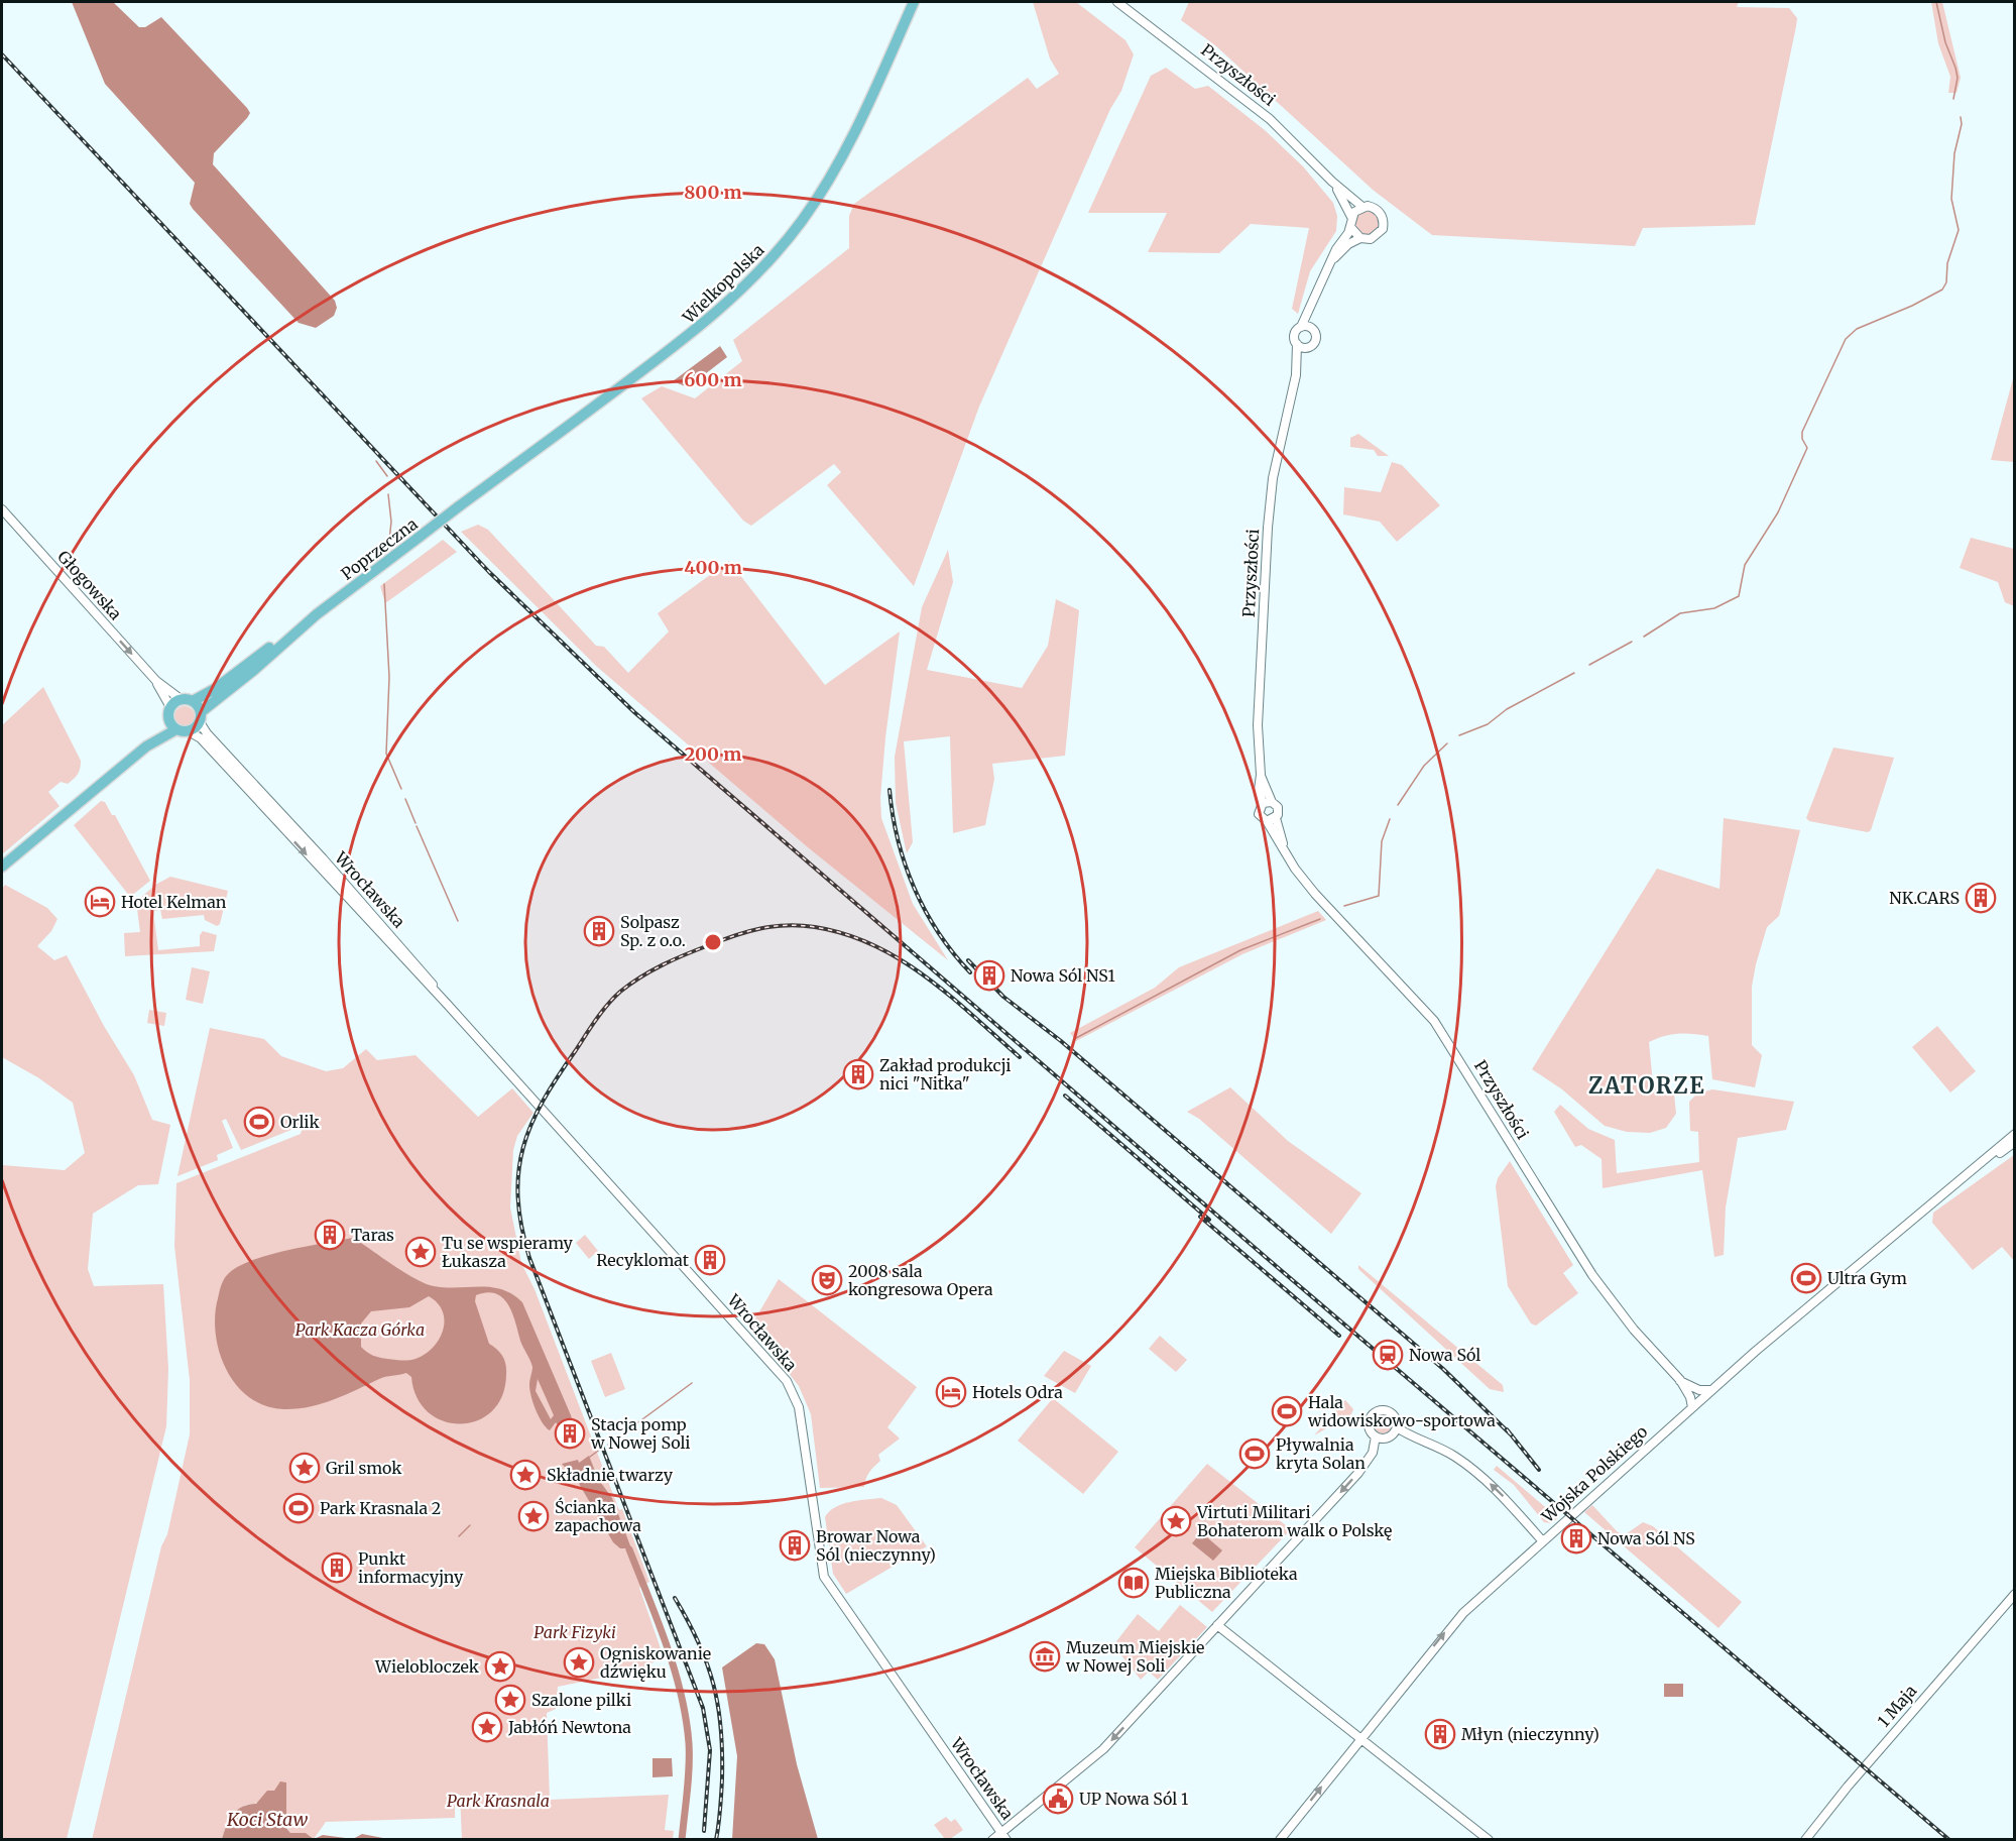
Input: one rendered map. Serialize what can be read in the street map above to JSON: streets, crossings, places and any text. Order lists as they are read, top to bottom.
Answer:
{
  "streets": {
    "main road": ["Wielkopolska", "Poprzeczna"],
    "street": [
      "Przyszłości",
      "Głogowska",
      "Wrocławska",
      "Wojska Polskiego",
      "1 Maja"
    ]
  },
  "crossings": [
    ["Przyszłości", "Wojska Polskiego"],
    ["Wielkopolska", "Poprzeczna"],
    ["Poprzeczna", "Głogowska"]
  ],
  "one_way": ["Głogowska", "Wojska Polskiego"],
  "districts": ["ZATORZE"],
  "water": ["Koci Staw"],
  "parks": ["Park Kacza Górka", "Park Fizyki", "Park Krasnala"],
  "places": {
    "building": [
      "NK.CARS",
      "Solpasz Sp. z o.o.",
      "Nowa Sól NS1",
      "Zakład produkcji nici \"Nitka\"",
      "Taras",
      "Recyklomat",
      "Stacja pomp w Nowej Soli",
      "Nowa Sól NS",
      "Browar Nowa Sól (nieczynny)",
      "Punkt informacyjny",
      "Młyn (nieczynny)"
    ],
    "hotel": ["Hotel Kelman", "Hotels Odra"],
    "sports": [
      "Orlik",
      "Ultra Gym",
      "Hala widowiskowo-sportowa",
      "Pływalnia kryta Solan",
      "Park Krasnala 2"
    ],
    "place": [
      "Tu se wspieramy Łukasza",
      "Gril smok",
      "Składnie twarzy",
      "Ścianka zapachowa",
      "Virtuti Militari Bohaterom walk o Polskę",
      "Ogniskowanie dźwięku",
      "Wielobloczek",
      "Szalone pilki",
      "Jabłóń Newtona"
    ],
    "theatre": ["2008 sala kongresowa Opera"],
    "station": ["Nowa Sól"],
    "library": ["Miejska Biblioteka Publiczna"],
    "museum": ["Muzeum Miejskie w Nowej Soli"],
    "public building": ["UP Nowa Sól 1"]
  },
  "rings": [
    "800 m",
    "600 m",
    "400 m",
    "200 m"
  ]
}
